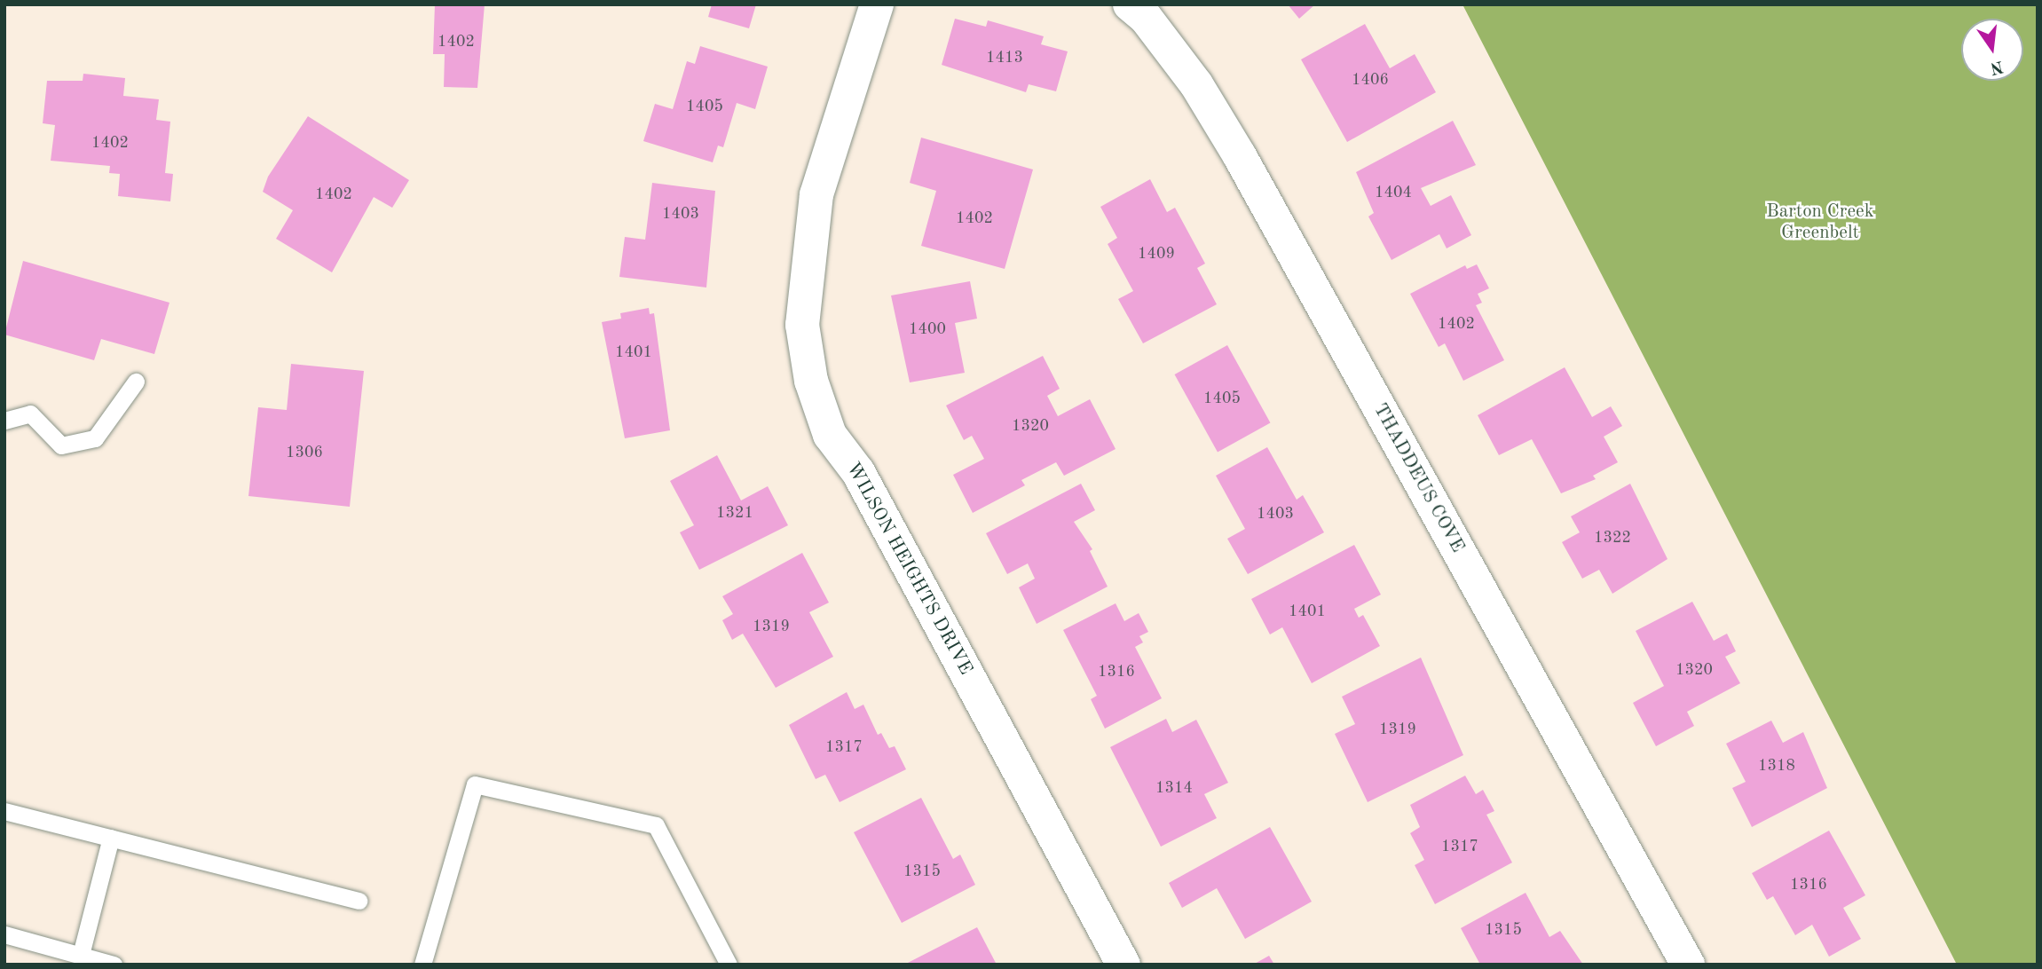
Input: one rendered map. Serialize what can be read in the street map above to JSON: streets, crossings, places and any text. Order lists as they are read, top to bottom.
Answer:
{
  "streets": {
    "street": ["THADDEUS COVE", "WILSON HEIGHTS DRIVE"]
  },
  "parks": ["Barton Creek Greenbelt"],
  "house_numbers": [
    "1402",
    "1413",
    "1406",
    "1405",
    "1402",
    "1404",
    "1402",
    "1403",
    "1402",
    "1409",
    "1402",
    "1400",
    "1401",
    "1405",
    "1320",
    "1306",
    "1321",
    "1403",
    "1322",
    "1401",
    "1319",
    "1320",
    "1316",
    "1319",
    "1317",
    "1318",
    "1314",
    "1317",
    "1315",
    "1316",
    "1315"
  ],
  "north": "bottom"
}
